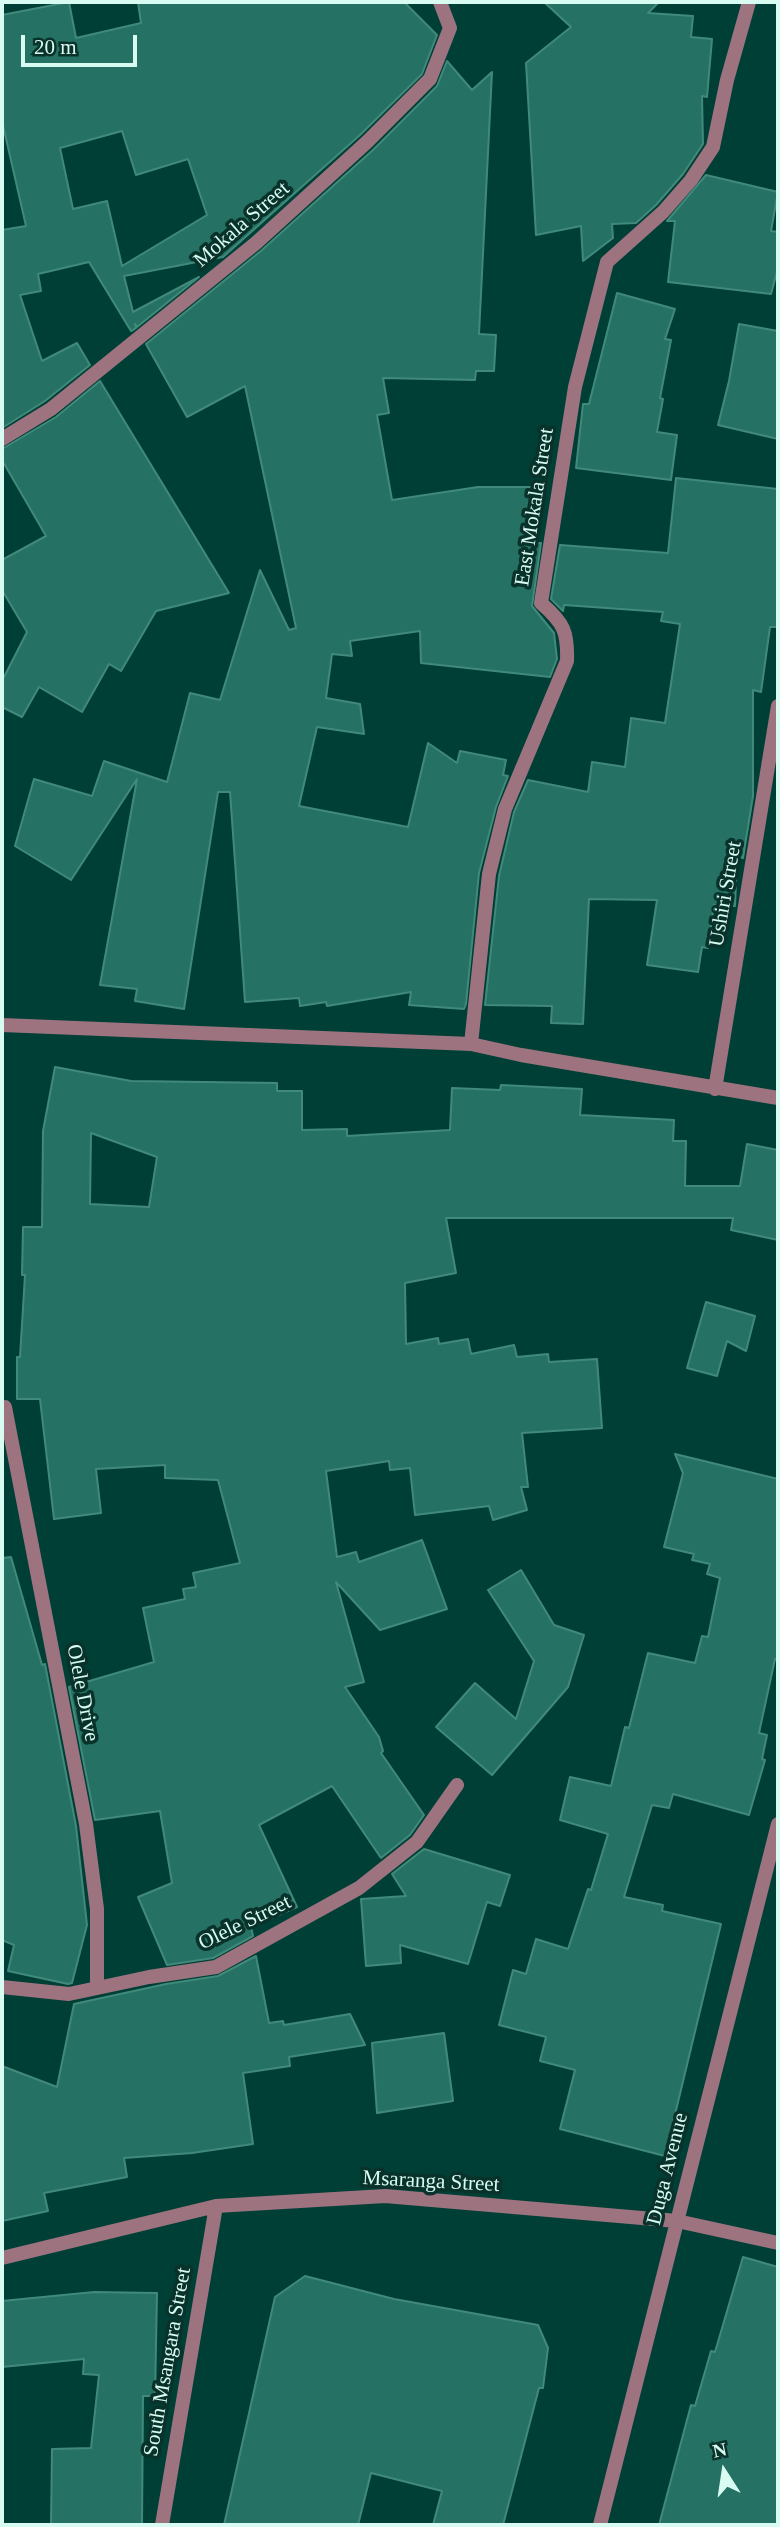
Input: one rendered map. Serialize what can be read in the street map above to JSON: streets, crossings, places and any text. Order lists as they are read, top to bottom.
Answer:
{
  "streets": {
    "street": [
      "Mokala Street",
      "East Mokala Street",
      "Ushiri Street",
      "Olele Drive",
      "Olele Street",
      "Duga Avenue",
      "Msaranga Street",
      "South Msangara Street"
    ]
  },
  "crossings": [
    ["Olele Drive", "Olele Street"],
    ["Duga Avenue", "Msaranga Street"],
    ["Msaranga Street", "South Msangara Street"]
  ],
  "scale_bar": "20 m",
  "north": "top"
}
